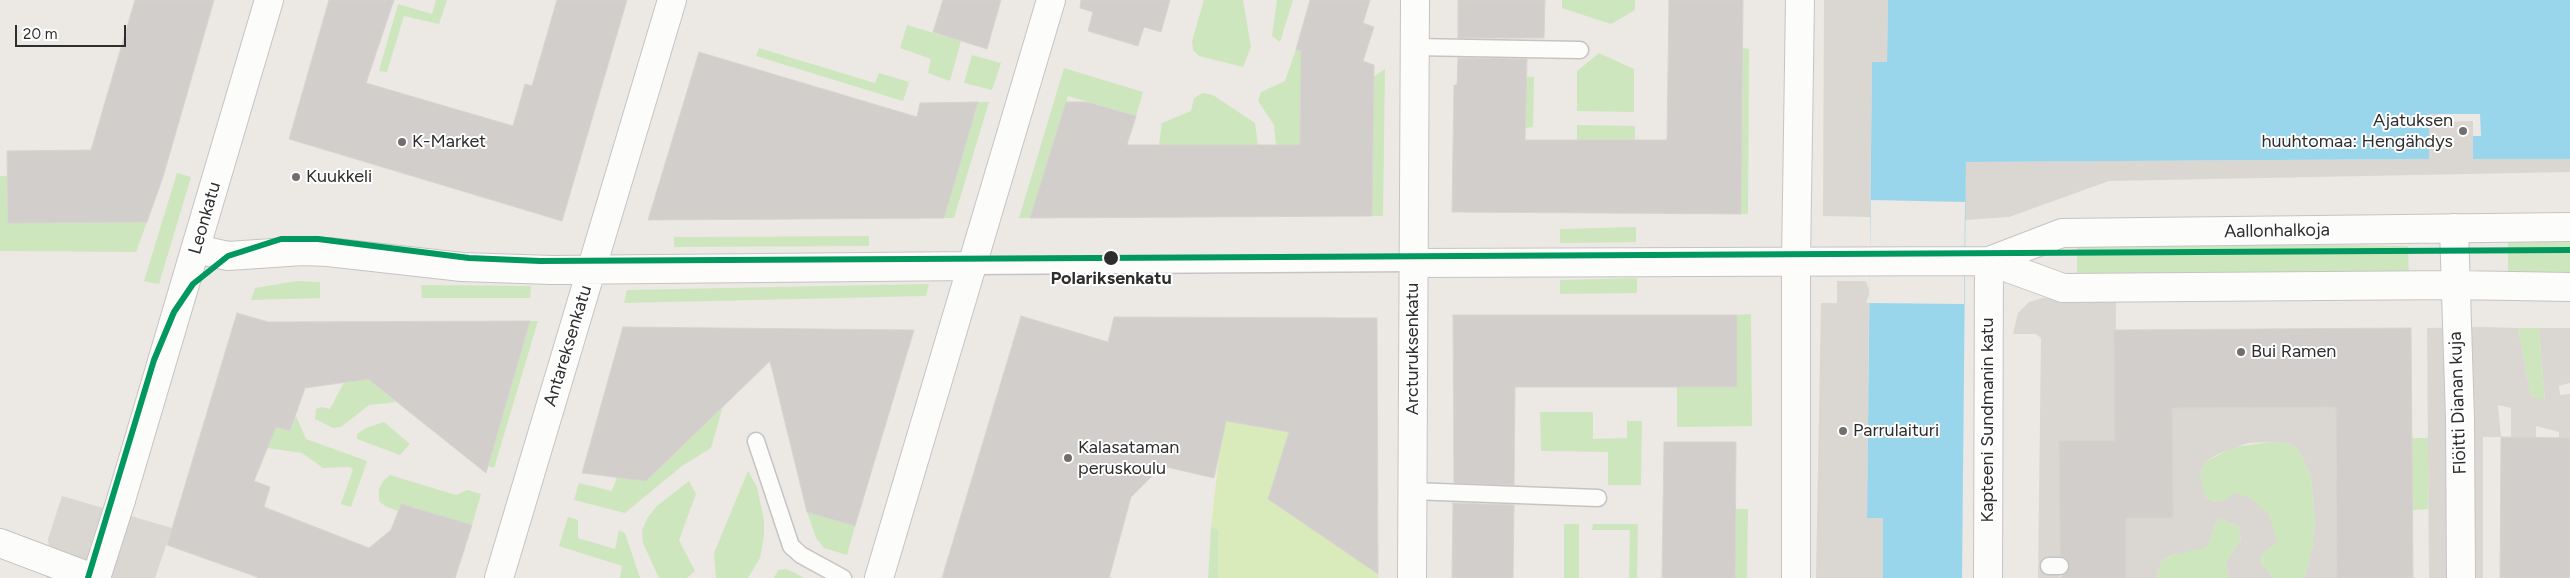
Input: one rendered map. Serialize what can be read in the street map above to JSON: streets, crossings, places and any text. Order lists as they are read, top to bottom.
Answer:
{
  "streets": {
    "street": [
      "Leonkatu",
      "Aallonhalkoja",
      "Antareksenkatu",
      "Arcturuksenkatu",
      "Flöitti Dianan kuja",
      "Kapteeni Sundmanin katu"
    ]
  },
  "crossings": [
    ["Aallonhalkoja", "Arcturuksenkatu"],
    ["Aallonhalkoja", "Flöitti Dianan kuja"],
    ["Aallonhalkoja", "Kapteeni Sundmanin katu"]
  ],
  "places": [
    "Ajatuksen huuhtomaa: Hengähdys",
    "K-Market",
    "Kuukkeli",
    "Polariksenkatu",
    "Bui Ramen",
    "Parrulaituri",
    "Kalasataman peruskoulu"
  ],
  "scale_bar": "20 m"
}
